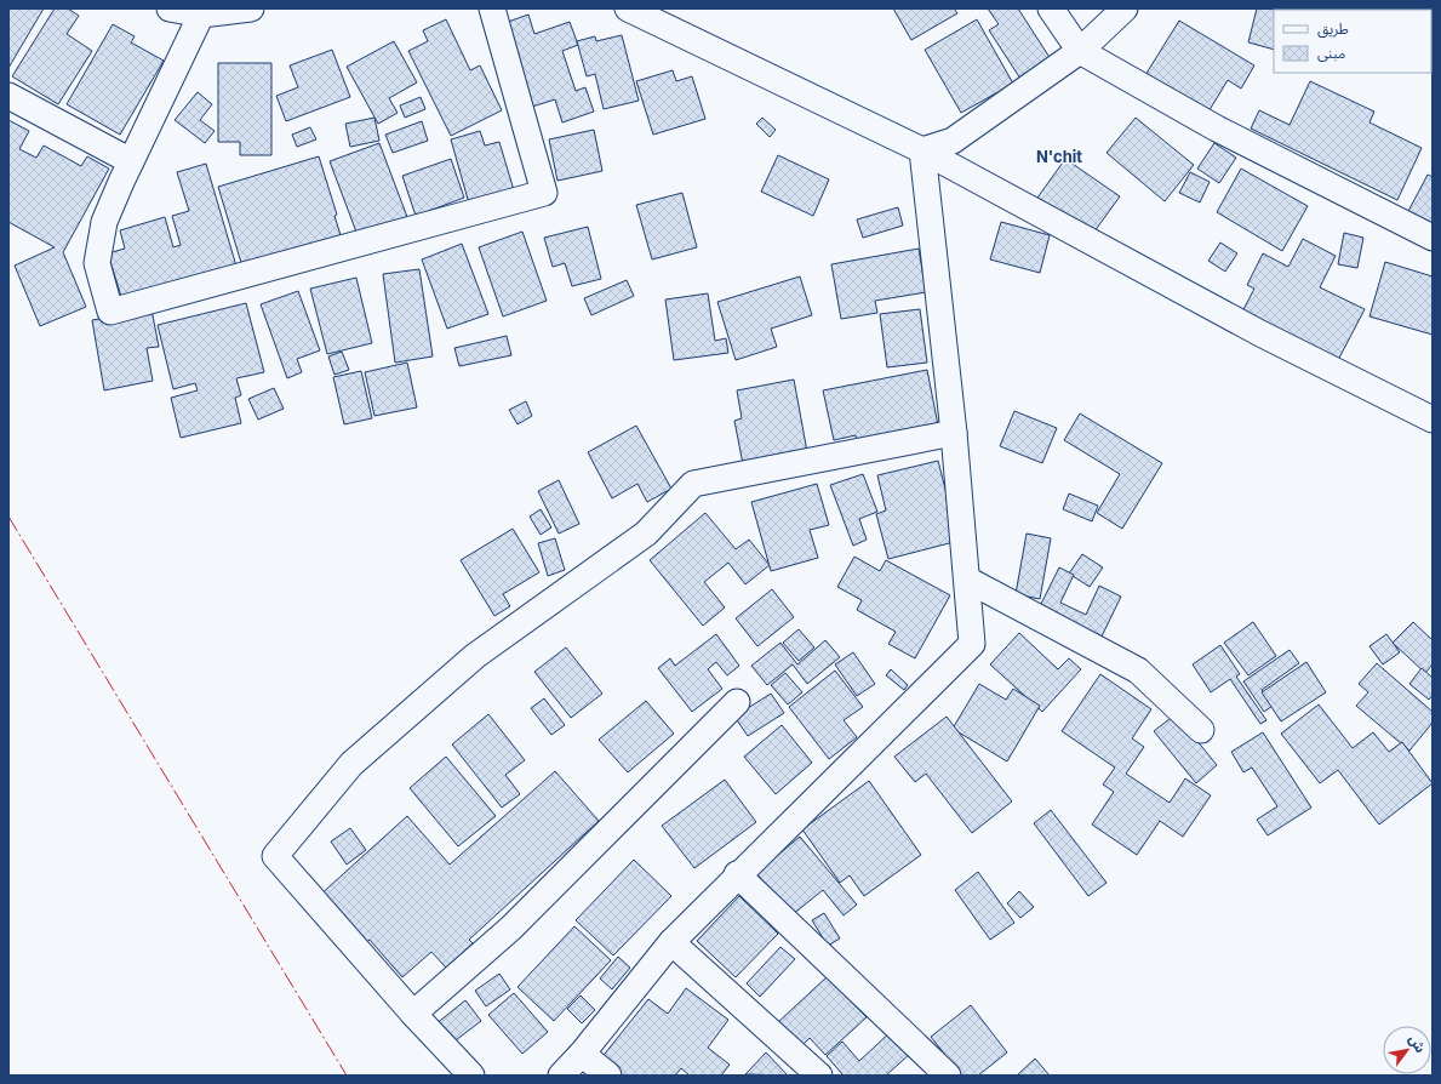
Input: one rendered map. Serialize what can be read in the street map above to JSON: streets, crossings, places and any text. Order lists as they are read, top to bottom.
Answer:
{
  "districts": ["N'chit"],
  "legend": ["طريق", "مبنى"],
  "north": "top right"
}
